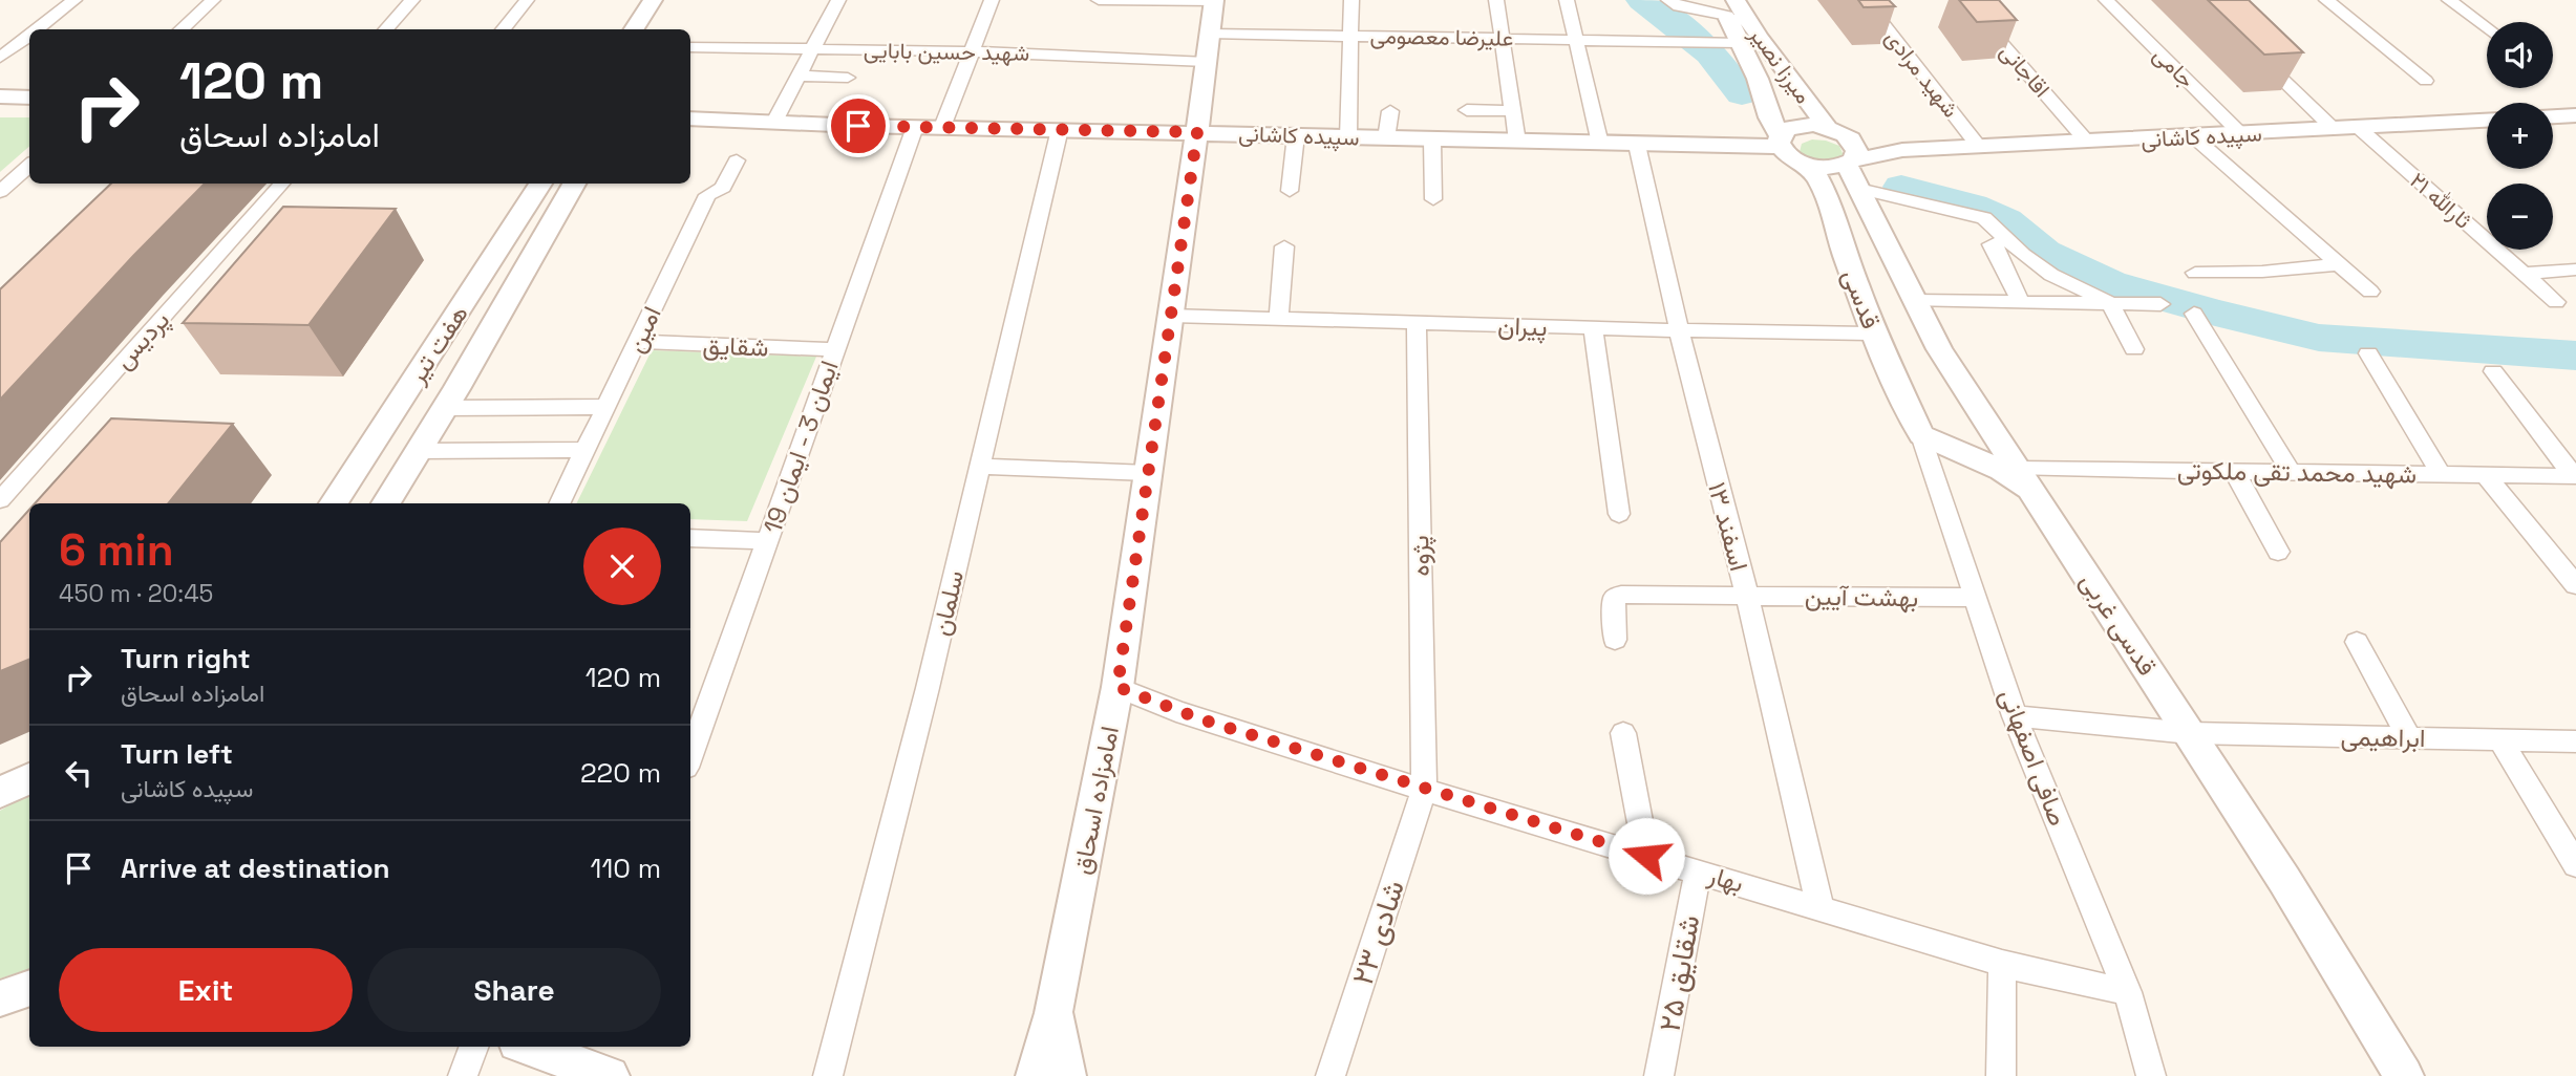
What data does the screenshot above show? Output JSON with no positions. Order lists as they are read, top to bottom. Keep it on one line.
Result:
{"streets":{"street":["علیرضا معصومی","شهید حسین بابایی","میرزا نصیر","جامی","اقاجانی","شهید مرادی","سپیده کاشانی","ثارالله ۲۱","قدسی","پیران","امین","پردیس","هفت تیر","شقایق","ایمان 3 - ایمان 19","شهید محمد تقی ملکوتی","اسفند ۱۳","پژوه","بهشت آیین","سلمان","قدسی غربی","ابراهیمی","صافی اصفهانی","امامزاده اسحاق","بهار","شادی ۲۳","شقایق ۲۵"]},"crossings":[["علیرضا معصومی","شهید حسین بابایی"],["علیرضا معصومی","میرزا نصیر"],["علیرضا معصومی","امامزاده اسحاق"],["شهید حسین بابایی","امامزاده اسحاق"],["میرزا نصیر","سپیده کاشانی"],["میرزا نصیر","قدسی"],["میرزا نصیر","قدسی غربی"],["جامی","سپیده کاشانی"],["اقاجانی","سپیده کاشانی"],["شهید مرادی","سپیده کاشانی"],["سپیده کاشانی","ثارالله ۲۱"],["سپیده کاشانی","قدسی"],["سپیده کاشانی","ایمان 3 - ایمان 19"],["سپیده کاشانی","اسفند ۱۳"],["سپیده کاشانی","سلمان"],["سپیده کاشانی","قدسی غربی"],["سپیده کاشانی","امامزاده اسحاق"],["قدسی","پیران"],["قدسی","صافی اصفهانی"],["پیران","اسفند ۱۳"],["پیران","پژوه"],["پیران","امامزاده اسحاق"],["امین","شقایق"],["شقایق","ایمان 3 - ایمان 19"],["شهید محمد تقی ملکوتی","قدسی غربی"],["اسفند ۱۳","بهشت آیین"],["اسفند ۱۳","بهار"],["پژوه","بهار"],["پژوه","شادی ۲۳"],["بهشت آیین","صافی اصفهانی"],["قدسی غربی","ابراهیمی"],["ابراهیمی","صافی اصفهانی"],["صافی اصفهانی","بهار"],["امامزاده اسحاق","بهار"],["بهار","شادی ۲۳"],["بهار","شقایق ۲۵"]],"page":{"map_buttons":["+","−"],"turn":["120 m","امامزاده اسحاق"],"heading":["6 min","450 m · 20:45"],"list":[{"name":"Turn right","note":"امامزاده اسحاق","value":"120 m"},{"name":"Turn left","note":"سپیده کاشانی","value":"220 m"},{"name":"Arrive at destination","value":"110 m"}],"buttons":["Exit","Share"]}}
